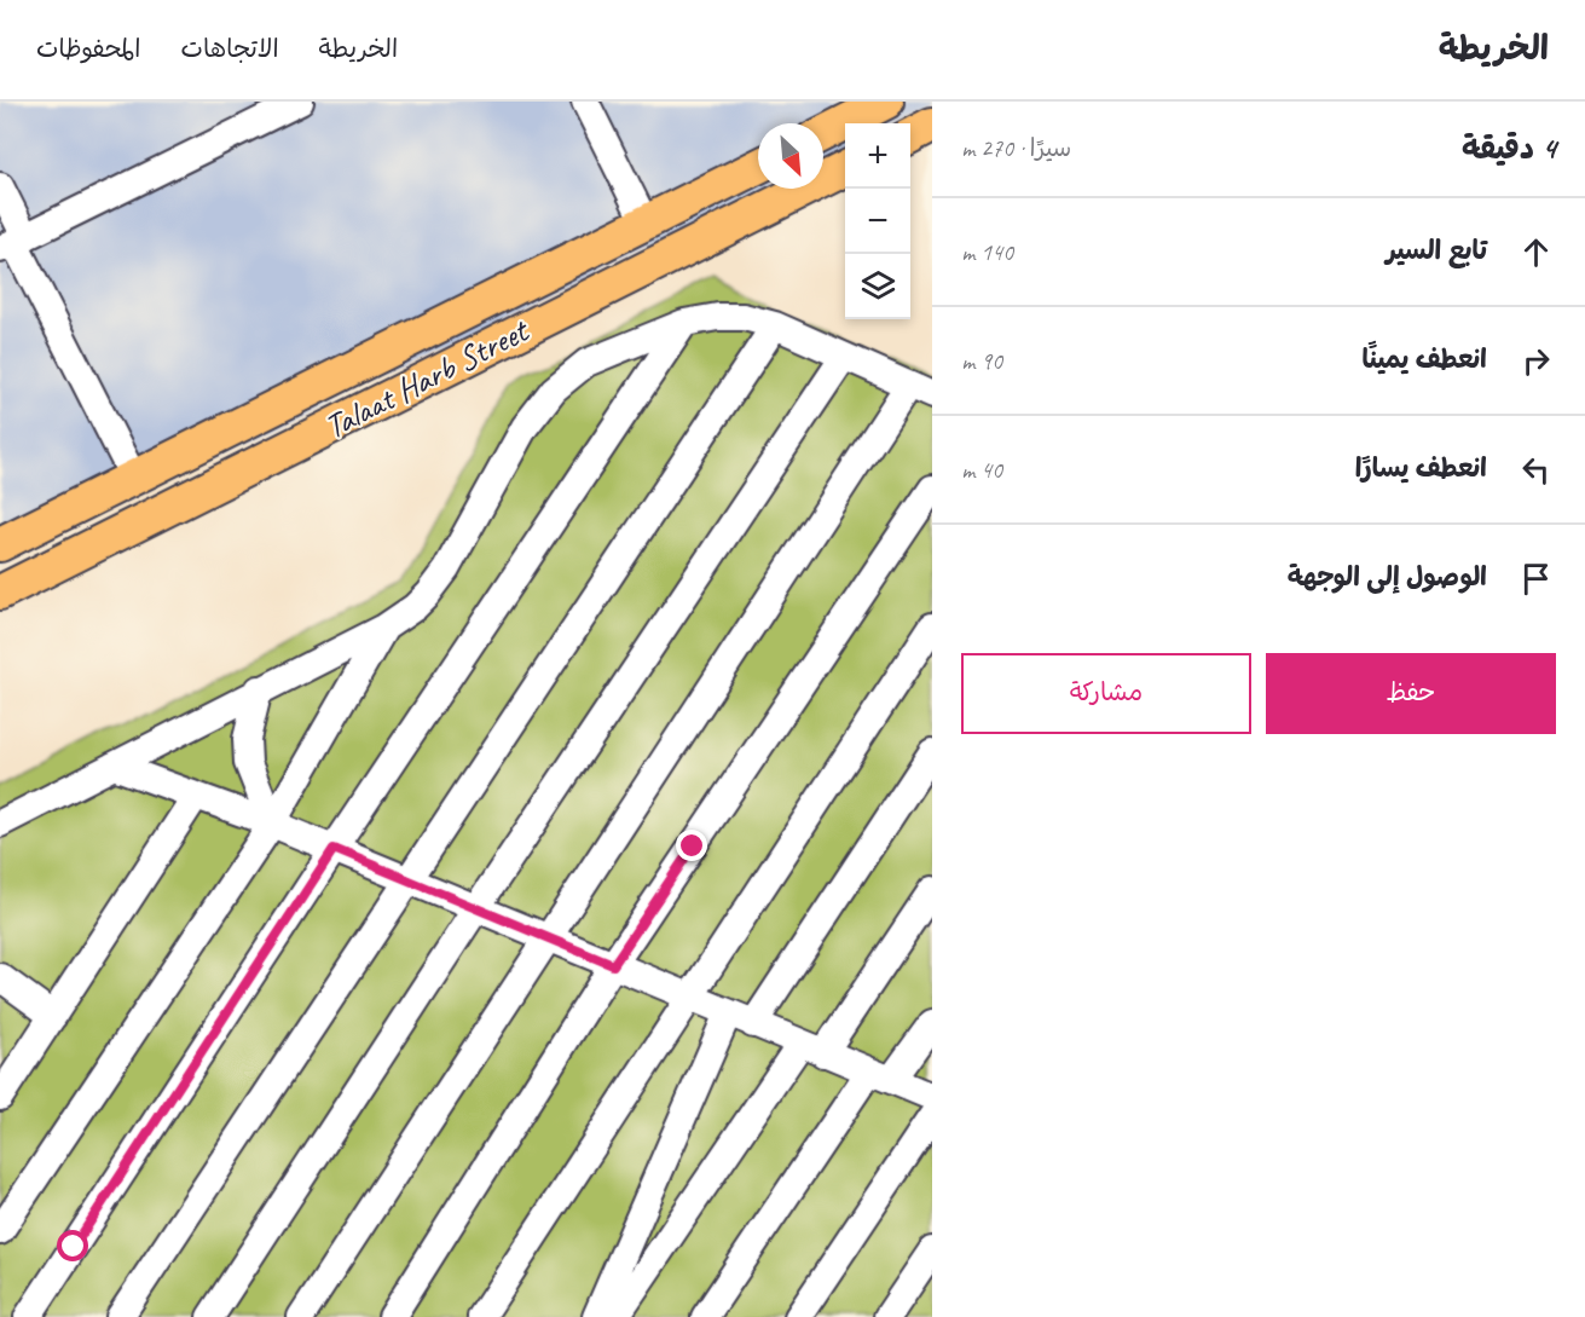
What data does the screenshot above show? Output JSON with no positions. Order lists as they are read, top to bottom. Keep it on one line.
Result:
{"streets":{"main road":["Talaat Harb Street"]},"north":"bottom right","page":{"header":"الخريطة","nav":["الخريطة","الاتجاهات","المحفوظات"],"heading":["4 دقيقة","سيرًا · 270 m"],"map_buttons":["+","−"],"list":[["تابع السير","140 m"],["انعطف يمينًا","90 m"],["انعطف يسارًا","40 m"],"الوصول إلى الوجهة"],"buttons":["حفظ","مشاركة"]}}
